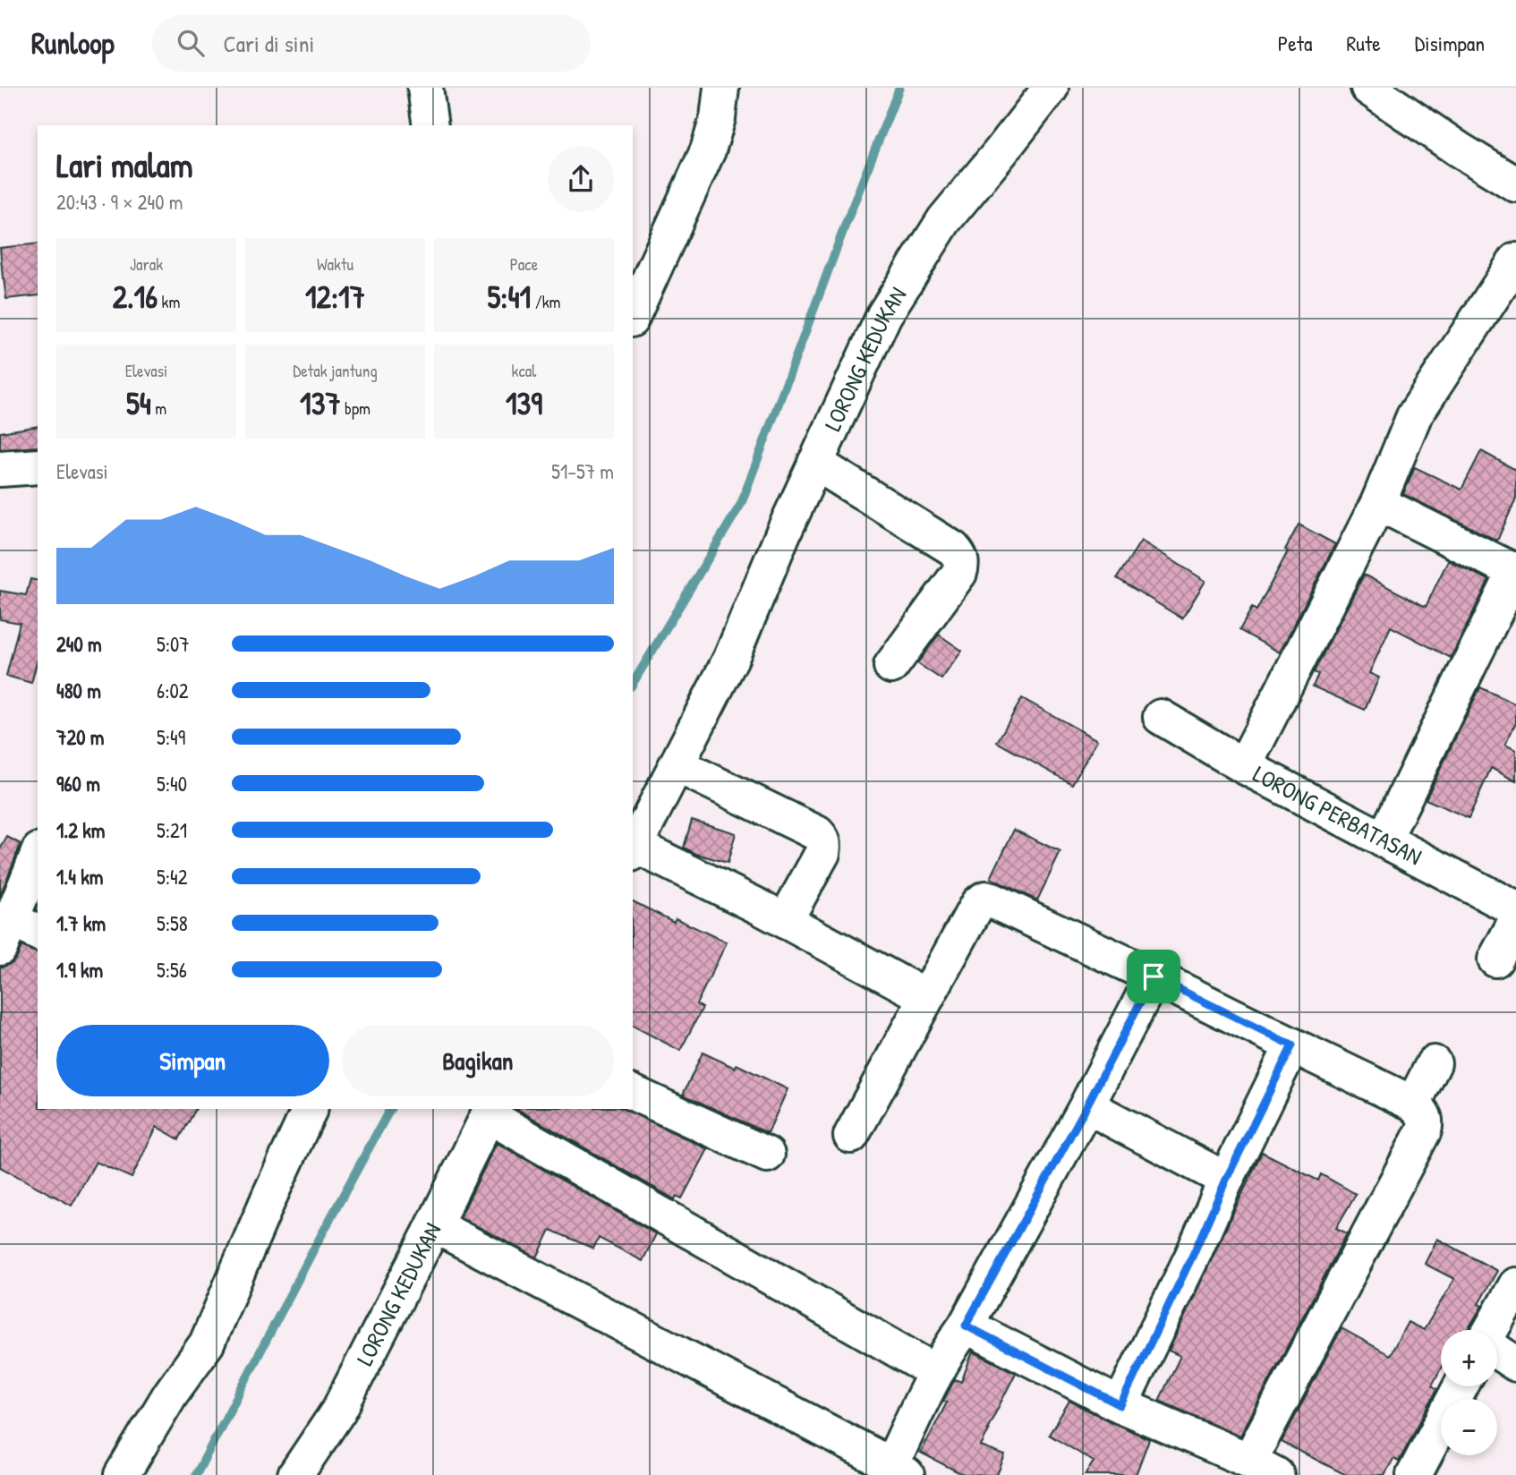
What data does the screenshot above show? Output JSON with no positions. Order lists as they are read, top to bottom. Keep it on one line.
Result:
{"streets":{"street":["LORONG KEDUKAN","LORONG PERBATASAN"]},"page":{"header":"Runloop","search":"Cari di sini","nav":["Peta","Rute","Disimpan"],"heading":["Lari malam","20:43 · 9 × 240 m"],"stats":[["Jarak","2.16 km"],["Waktu","12:17"],["Pace","5:41 /km"],["Elevasi","54 m"],["Detak jantung","137 bpm"],["kcal","139"]],"chart":["Elevasi","51–57 m"],"list":[{"name":"240 m","note":"5:07"},{"name":"480 m","note":"6:02"},{"name":"720 m","note":"5:49"},{"name":"960 m","note":"5:40"},{"name":"1.2 km","note":"5:21"},{"name":"1.4 km","note":"5:42"},{"name":"1.7 km","note":"5:58"},{"name":"1.9 km","note":"5:56"}],"buttons":["Simpan","Bagikan"],"map_buttons":["+","−"]}}
